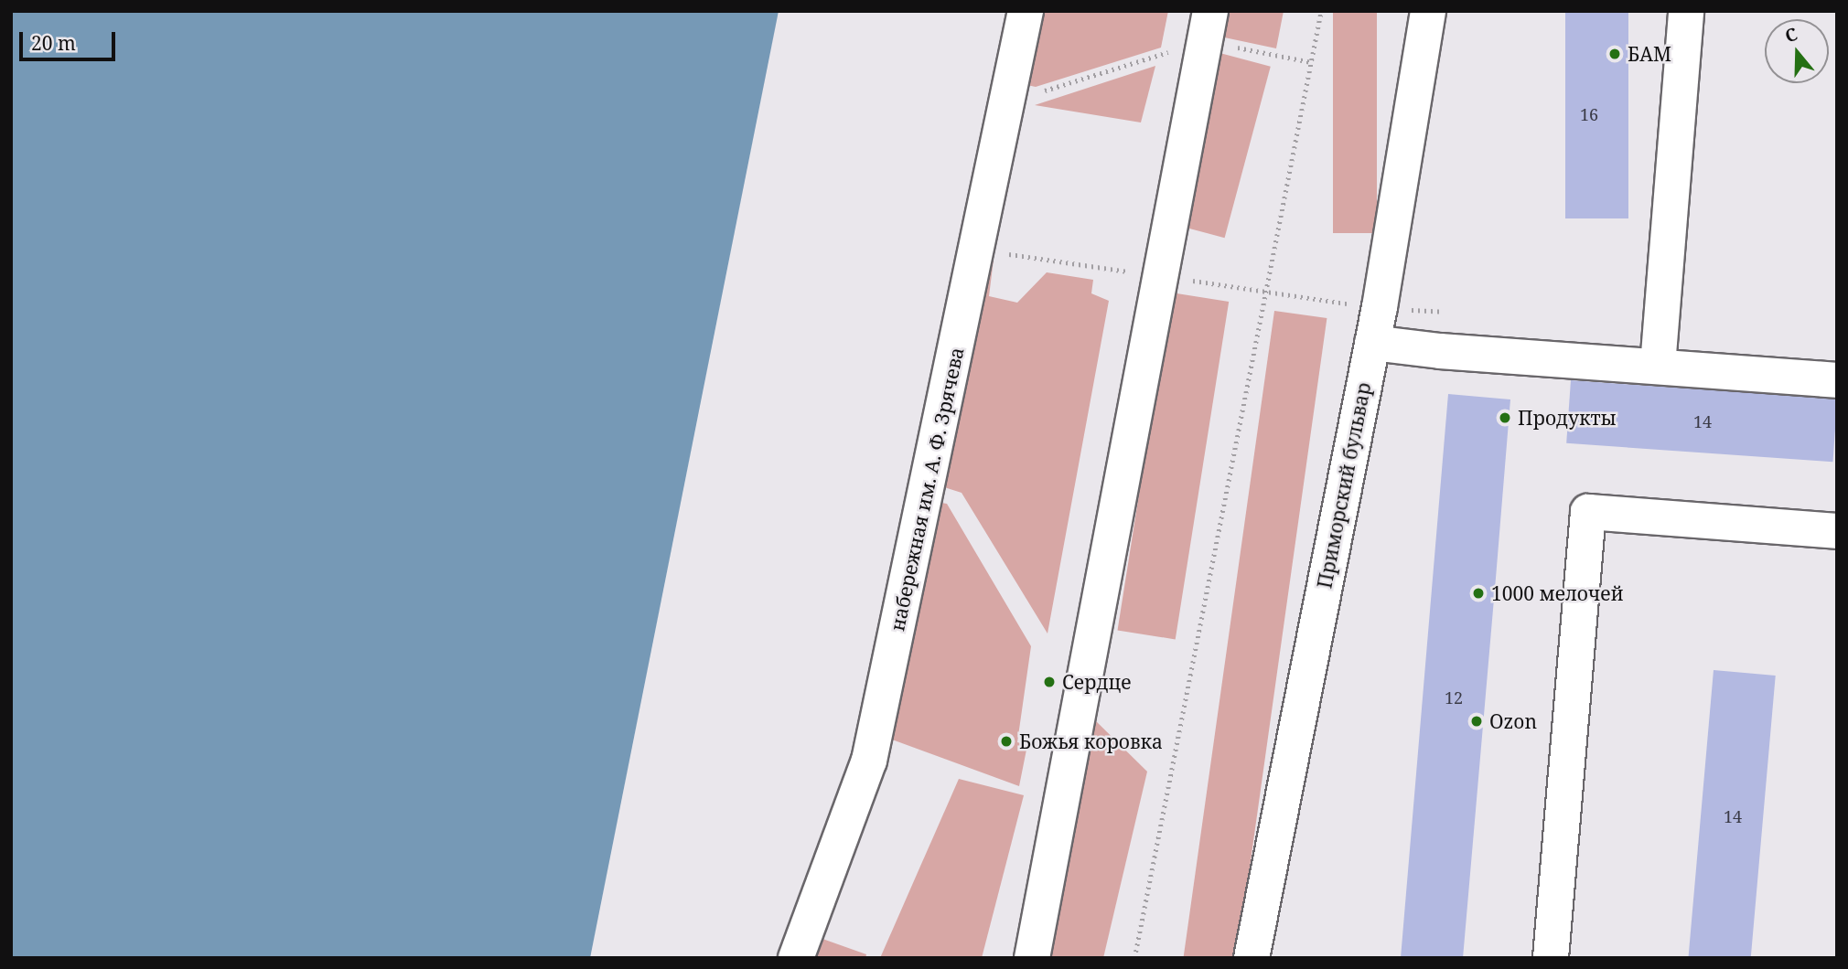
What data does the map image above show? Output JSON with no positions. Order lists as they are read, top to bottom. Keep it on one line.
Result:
{"streets":{"street":["Приморский бульвар","набережная им. А. Ф. Зрячева"]},"places":["БАМ","Продукты","1000 мелочей","Сердце","Ozon","Божья коровка"],"house_numbers":["16","14","12","14"],"scale_bar":"20 m","north":"top"}
